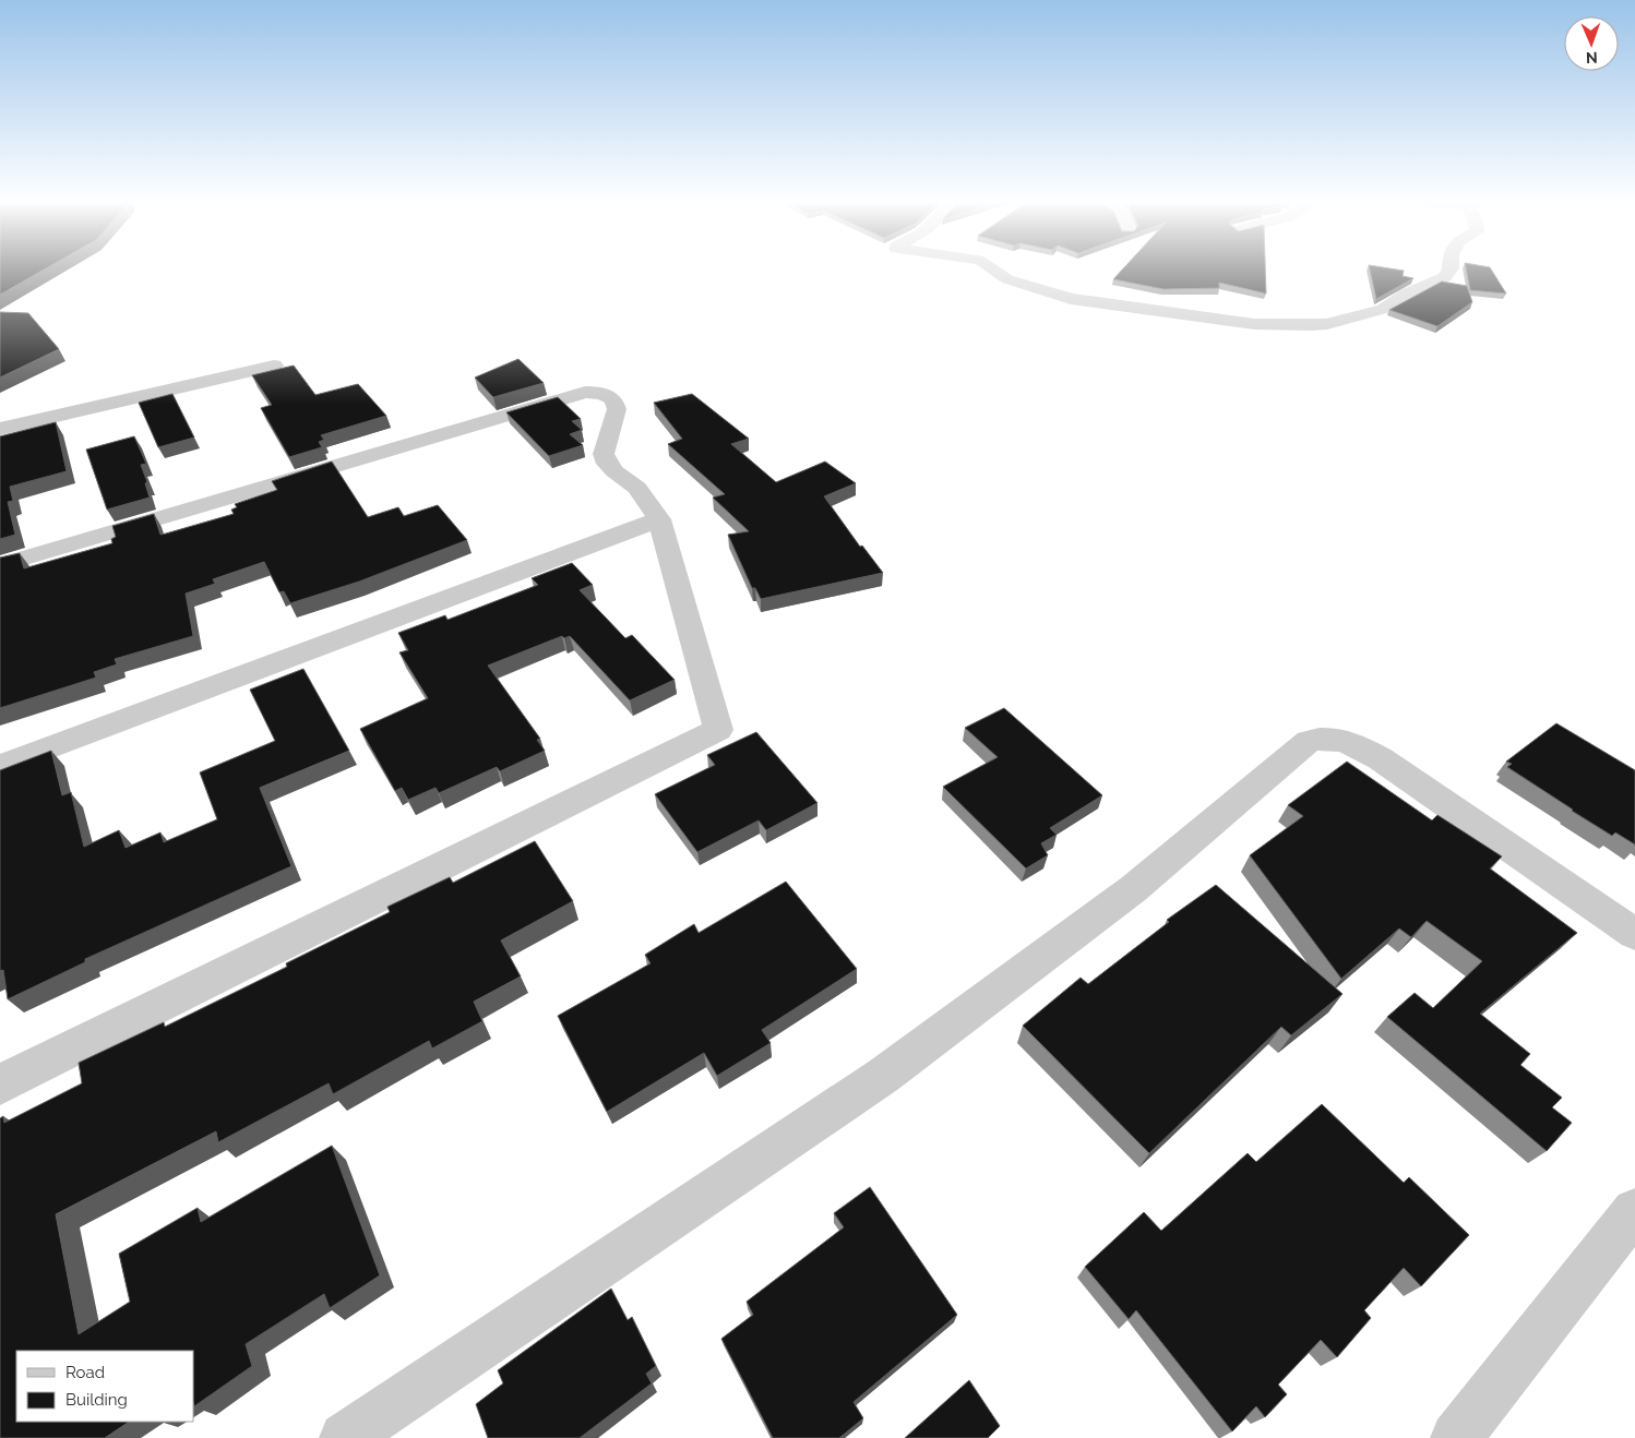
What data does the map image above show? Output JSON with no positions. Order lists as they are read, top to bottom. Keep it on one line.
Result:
{"legend":["Road","Building"],"north":"bottom"}
